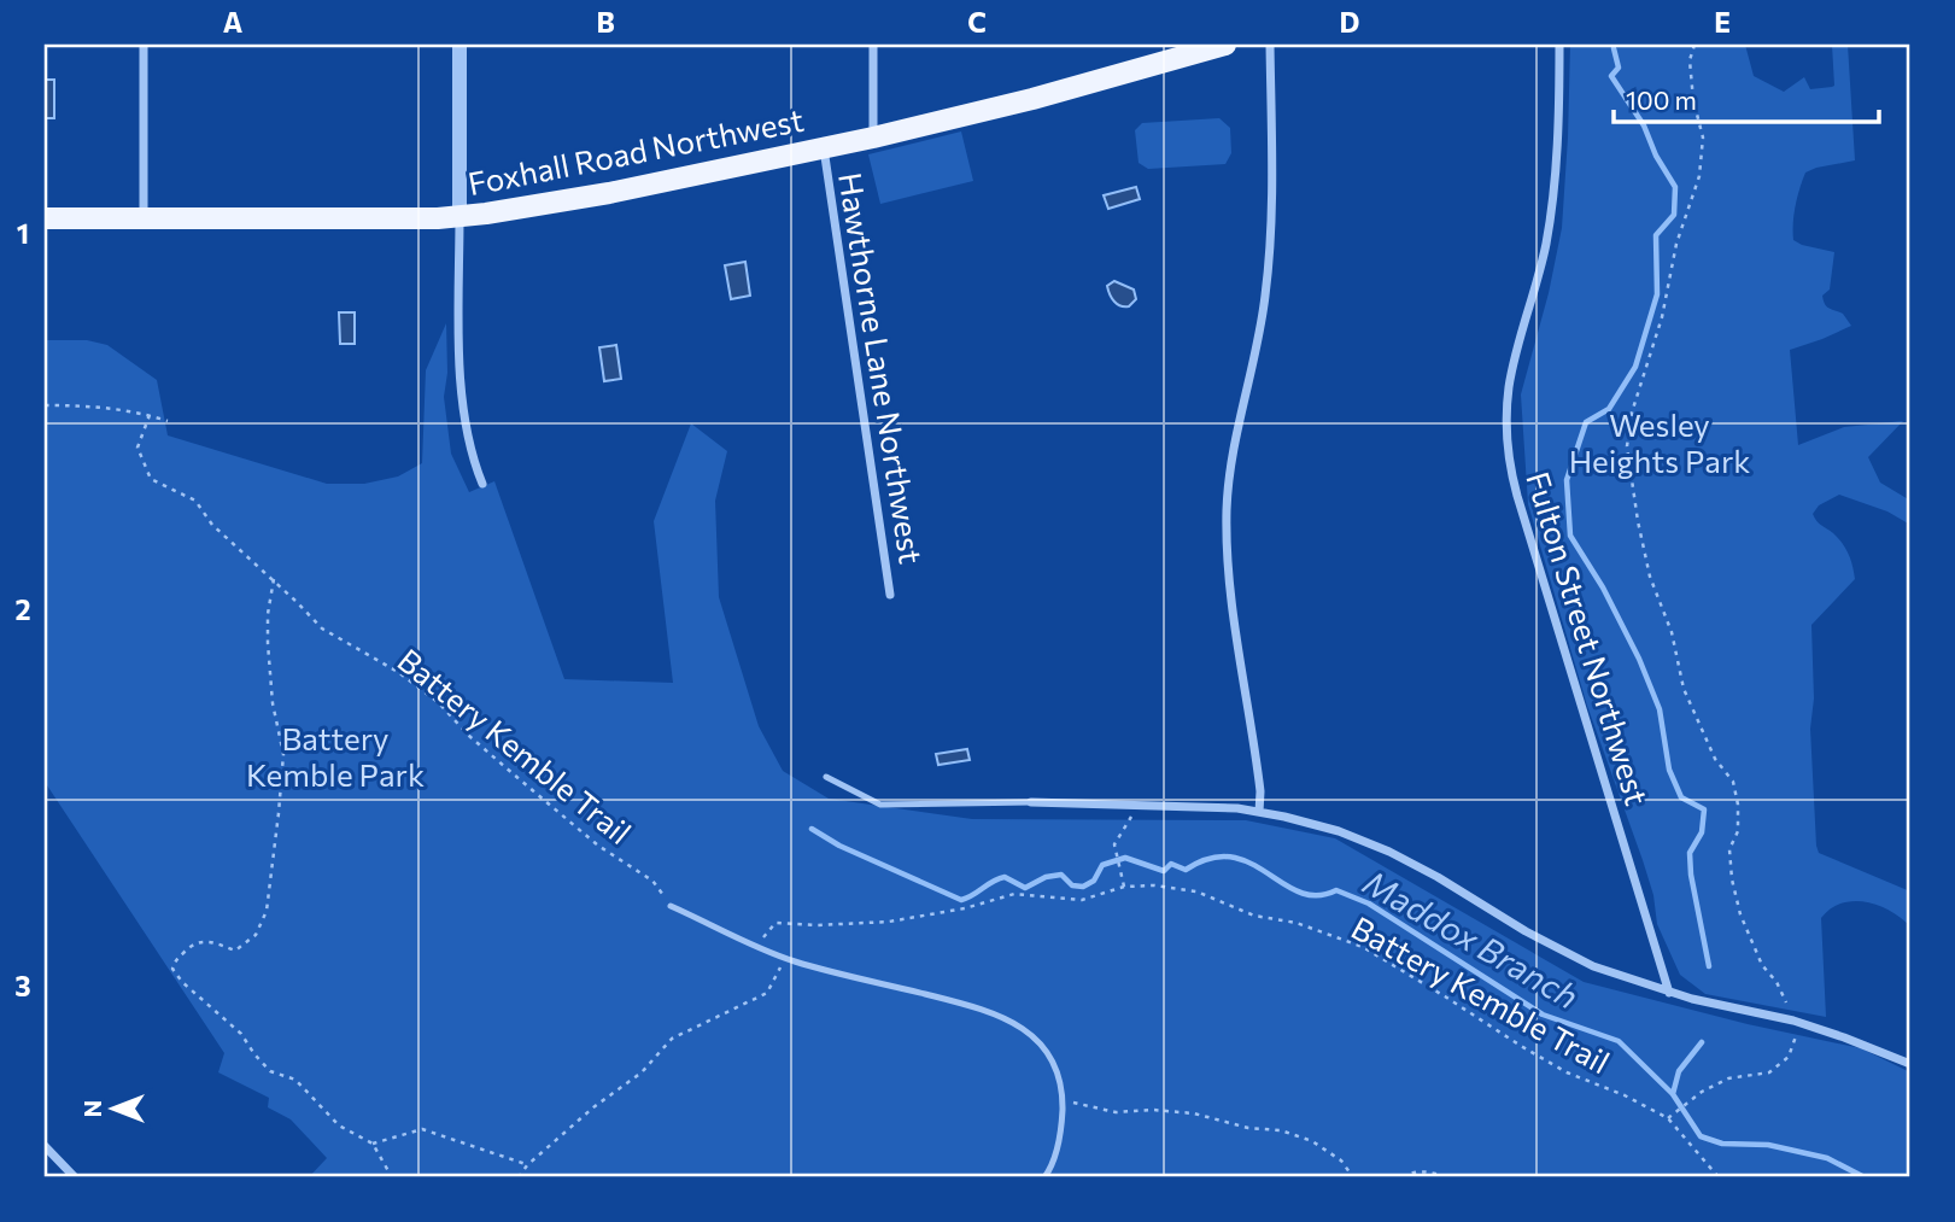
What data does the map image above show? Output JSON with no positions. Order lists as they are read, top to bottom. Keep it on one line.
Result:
{"streets":{"main road":["Foxhall Road Northwest"],"street":["Hawthorne Lane Northwest","Fulton Street Northwest"],"path":["Battery Kemble Trail"]},"crossings":[["Foxhall Road Northwest","Hawthorne Lane Northwest"]],"water":["Maddox Branch"],"parks":["Wesley Heights Park","Battery Kemble Park"],"scale_bar":"100 m","north":"left","grid":{"columns":["A","B","C","D","E"],"rows":["1","2","3"]}}
